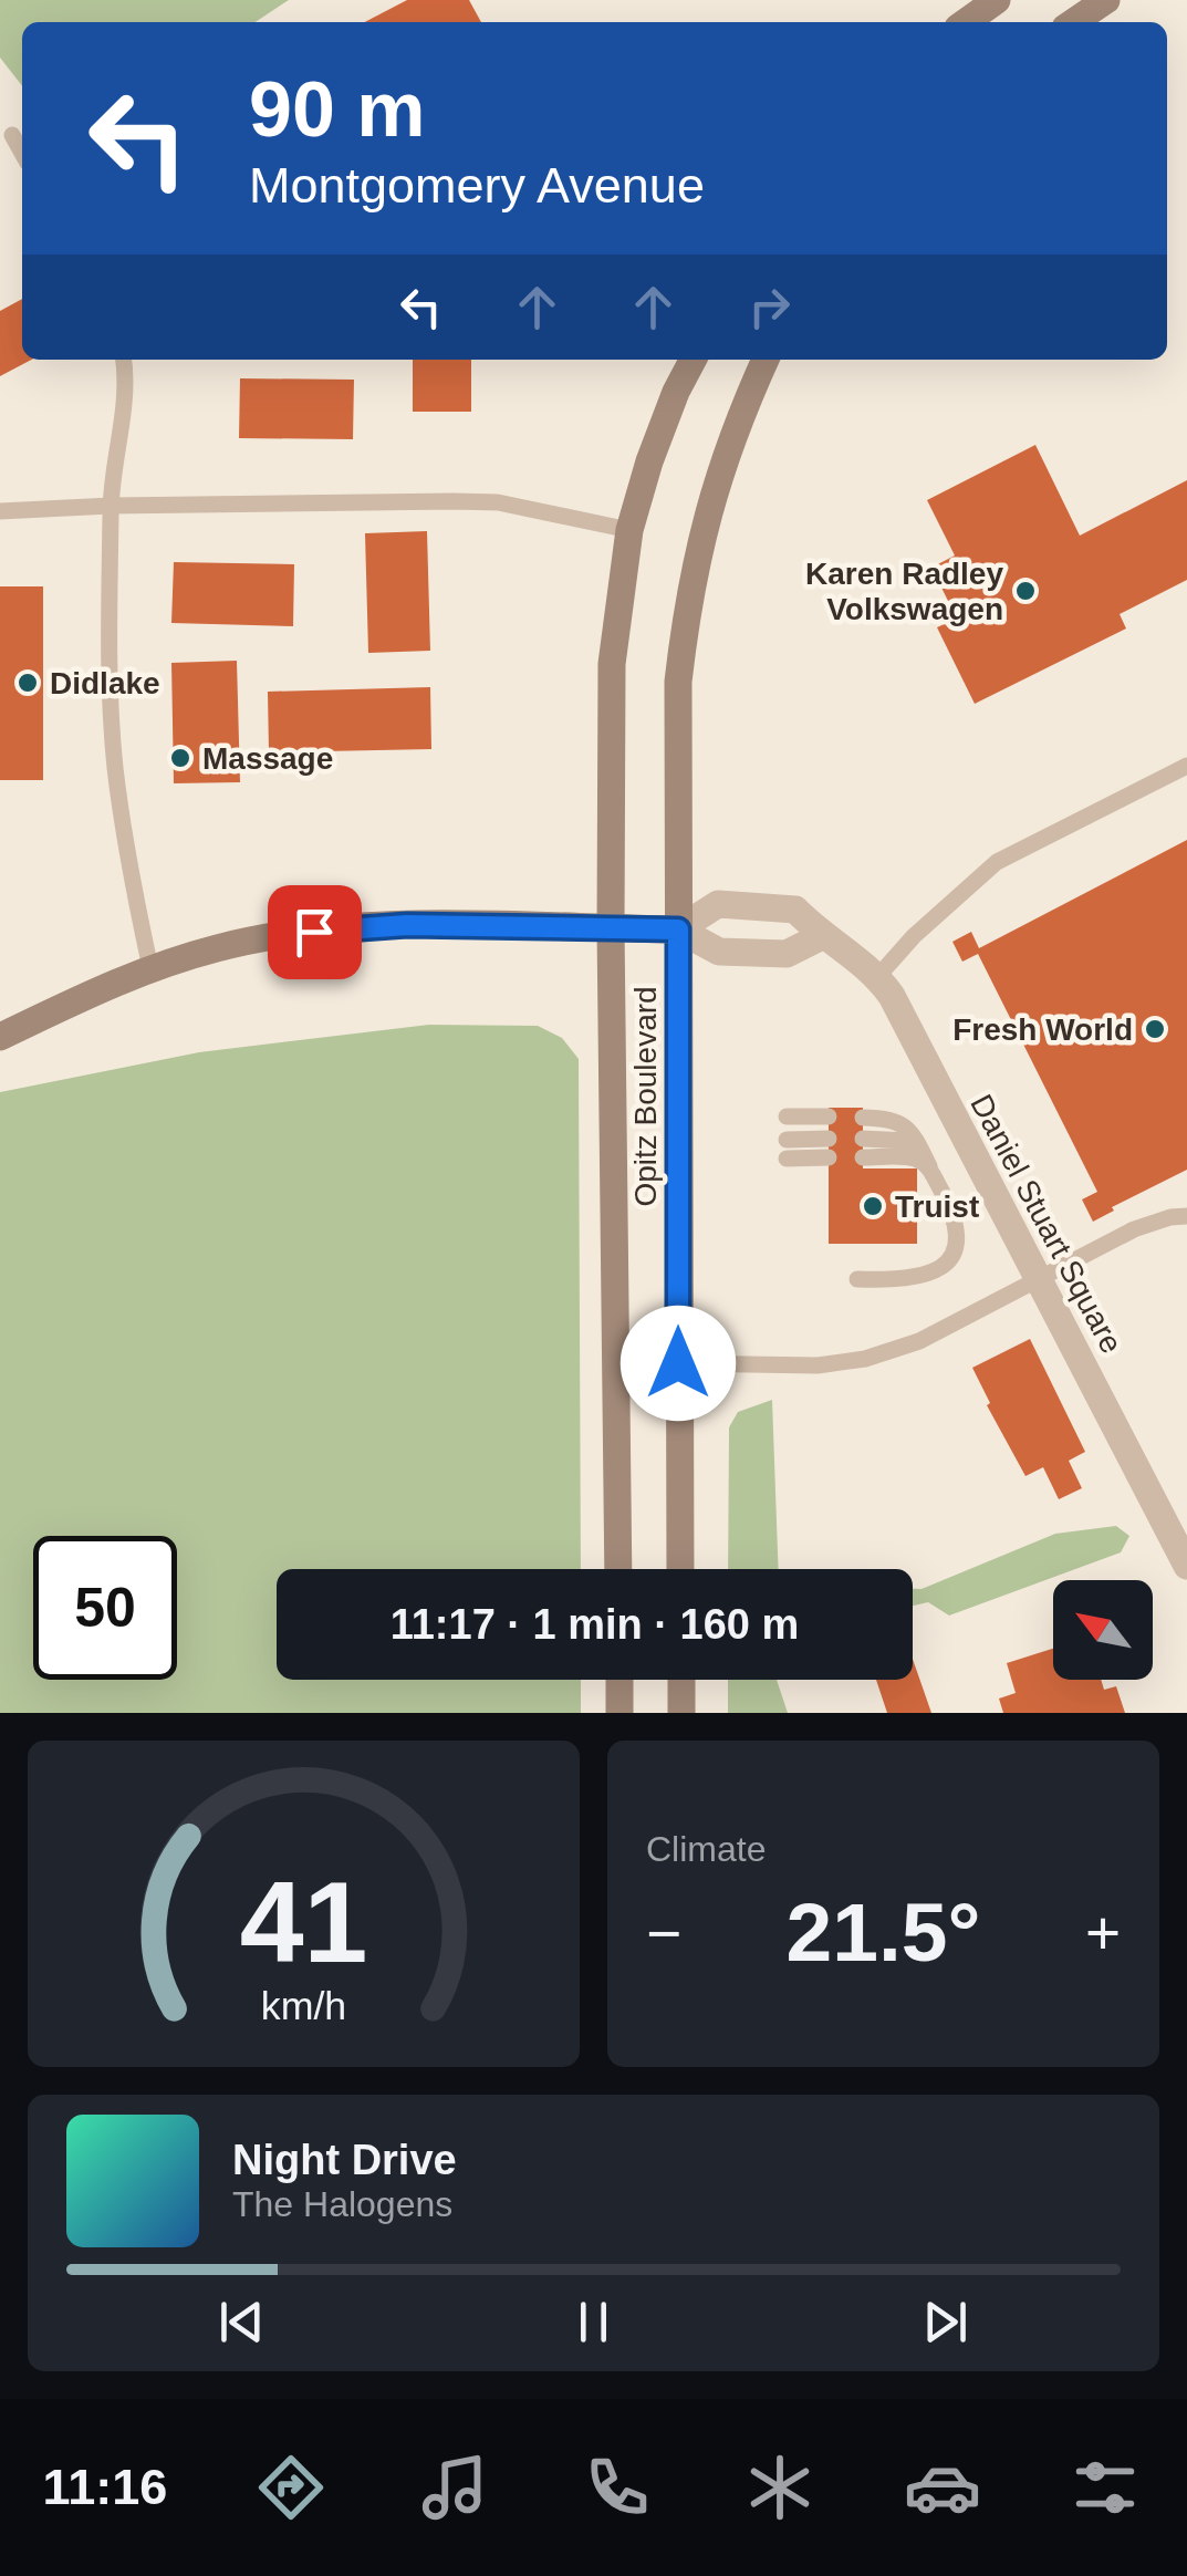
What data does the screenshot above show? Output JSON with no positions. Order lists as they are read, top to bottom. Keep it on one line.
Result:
{"streets":{"main road":["Opitz Boulevard"],"street":["Daniel Stuart Square"]},"crossings":[["Opitz Boulevard","Daniel Stuart Square"]],"places":["Karen Radley Volkswagen","Didlake","Massage","Fresh World","Truist"],"north":"top left","page":{"turn":["90 m","Montgomery Avenue"],"limit":"50","trip":"11:17 · 1 min · 160 m","tile":"Climate","heat":["−","21.5°","+"],"song":["Night Drive","The Halogens"],"tabs":"11:16","gauge":["41","km/h"]}}
